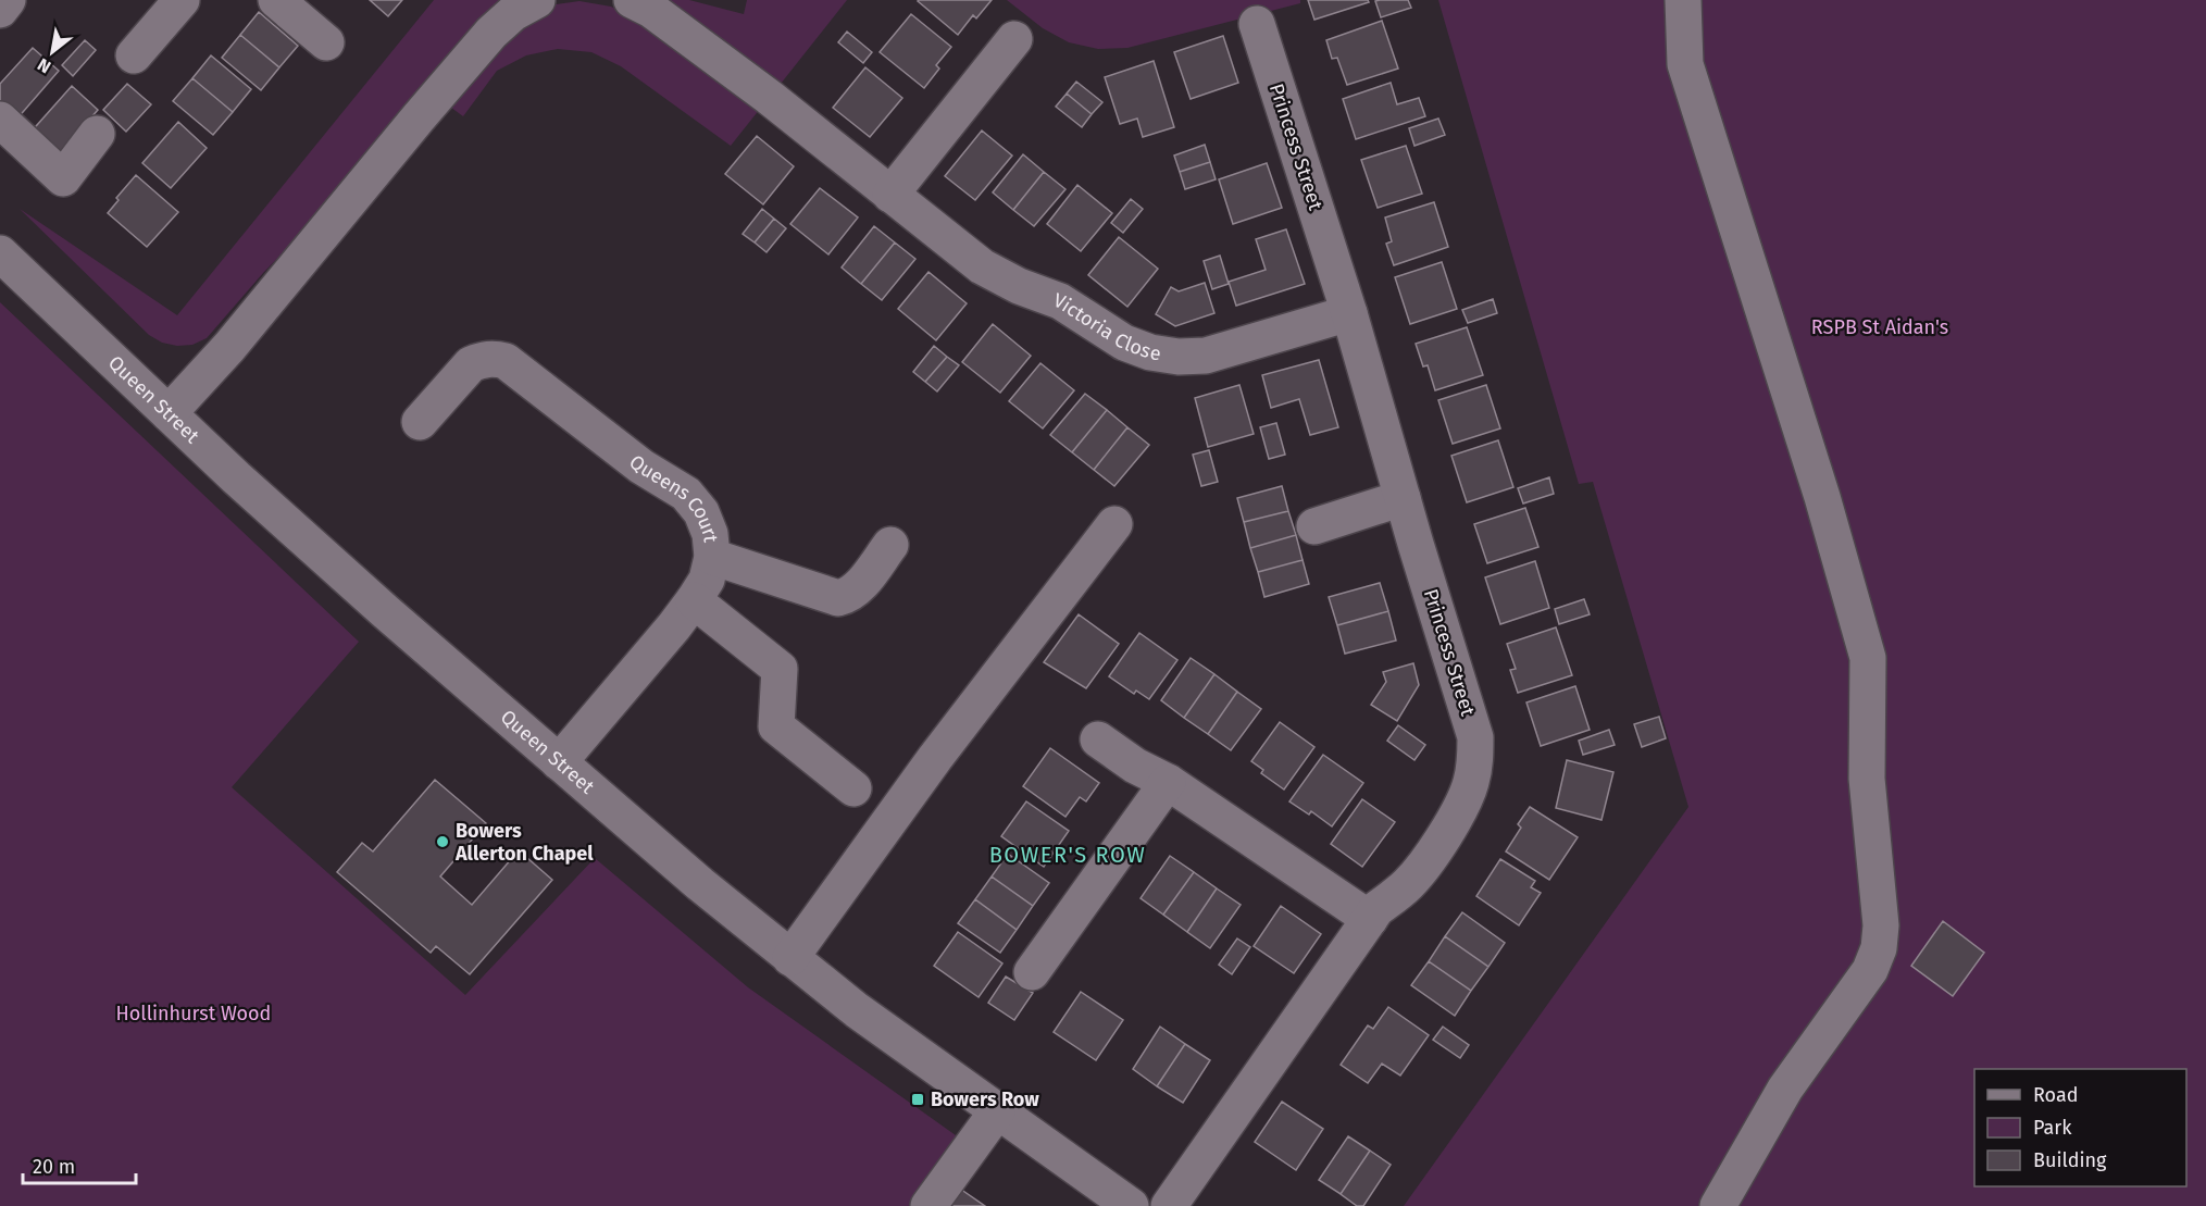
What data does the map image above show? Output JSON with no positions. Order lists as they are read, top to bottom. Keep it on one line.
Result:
{"streets":{"street":["Princess Street","Victoria Close","Queen Street","Queens Court"]},"crossings":[["Princess Street","Victoria Close"],["Queen Street","Queens Court"]],"districts":["BOWER'S ROW"],"parks":["RSPB St Aidan's","Hollinhurst Wood"],"places":{"other":["Bowers Allerton Chapel"],"transit":["Bowers Row"]},"legend":["Road","Park","Building"],"scale_bar":"20 m","north":"bottom left"}
